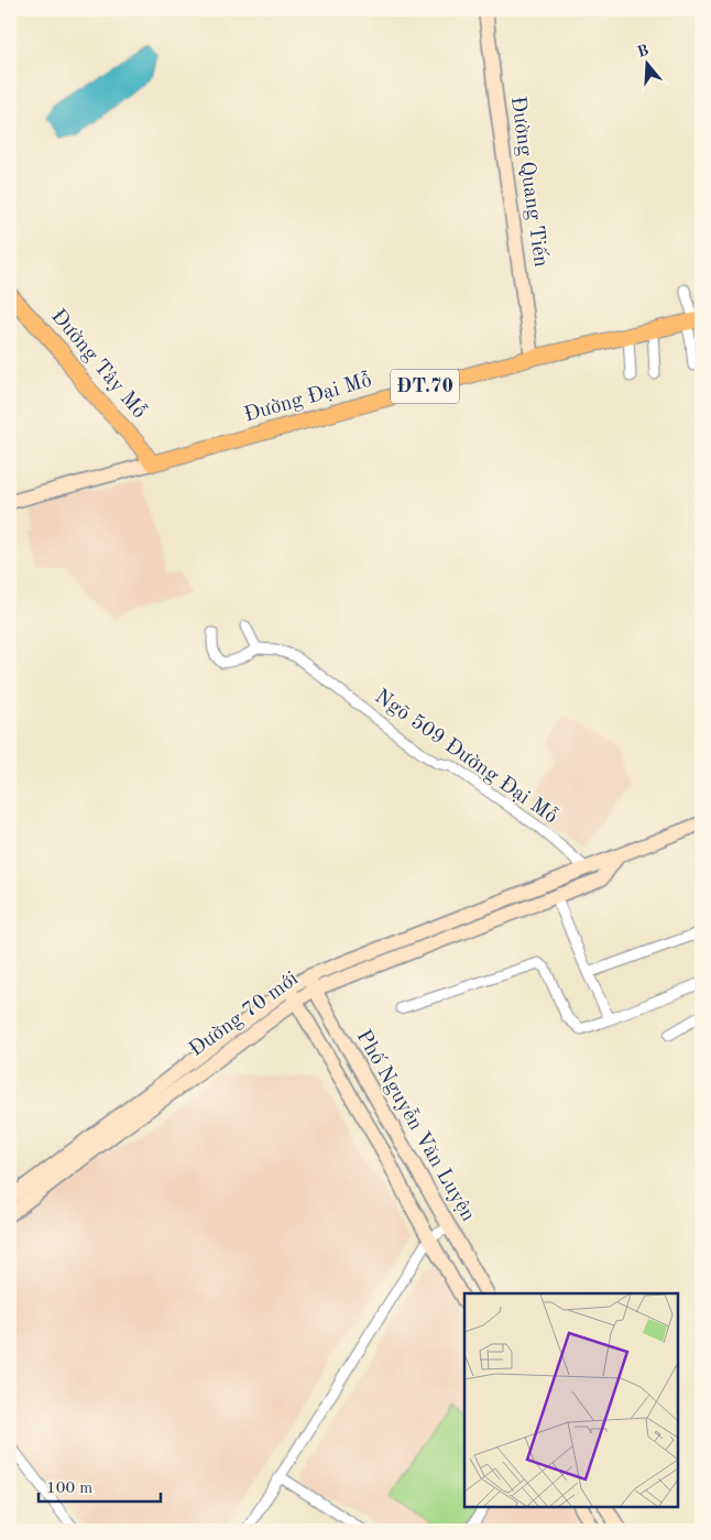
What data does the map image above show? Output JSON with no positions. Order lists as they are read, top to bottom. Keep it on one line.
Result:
{"streets":{"main road":["Đường Tây Mỗ","ĐT.70","Đường Đại Mỗ"],"street":["Đường Quang Tiến","Ngõ 509 Đường Đại Mỗ","Đường 70 mới","Phố Nguyễn Văn Luyện"]},"crossings":[["Đường Quang Tiến","Đường Đại Mỗ"],["Đường Tây Mỗ","Đường Đại Mỗ"],["Ngõ 509 Đường Đại Mỗ","Đường 70 mới"],["Đường 70 mới","Phố Nguyễn Văn Luyện"]],"scale_bar":"100 m","north":"top"}
